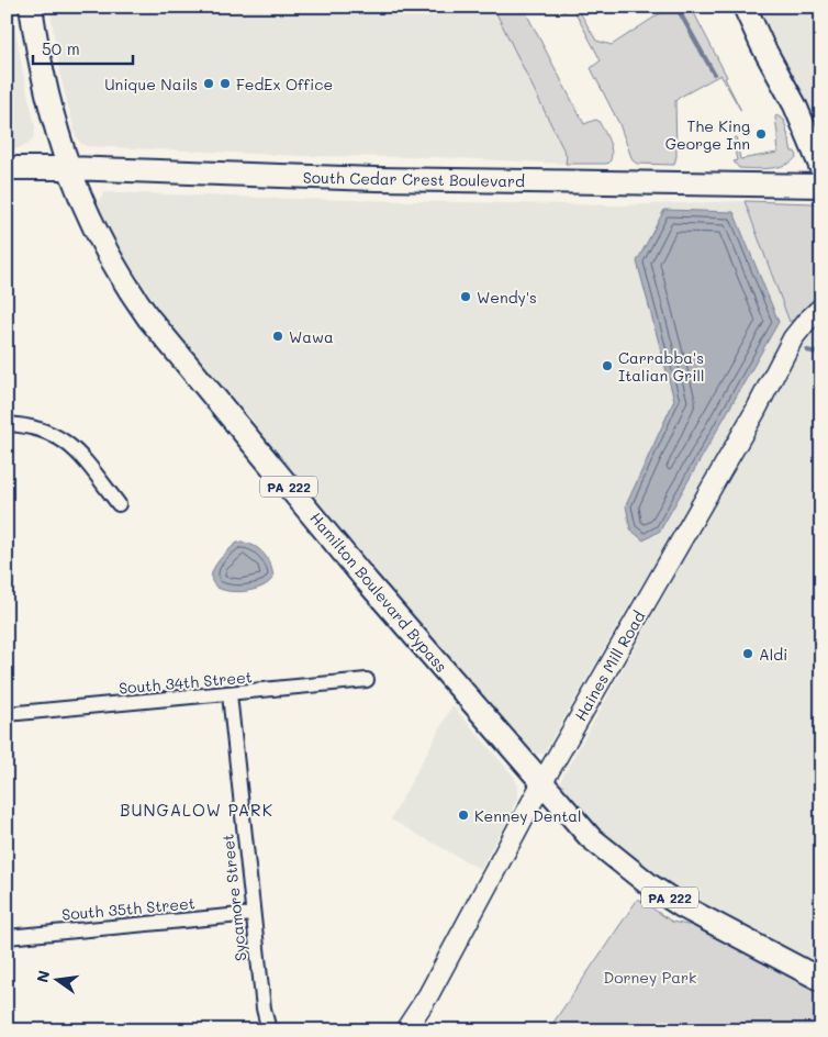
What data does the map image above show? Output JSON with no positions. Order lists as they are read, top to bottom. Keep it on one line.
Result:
{"streets":{"main road":["South Cedar Crest Boulevard","PA 222","Hamilton Boulevard Bypass"],"street":["Haines Mill Road","South 34th Street","Sycamore Street","South 35th Street"]},"crossings":[["South Cedar Crest Boulevard","Hamilton Boulevard Bypass"],["Hamilton Boulevard Bypass","Haines Mill Road"],["South 34th Street","Sycamore Street"],["Sycamore Street","South 35th Street"]],"districts":["BUNGALOW PARK"],"parks":["Dorney Park"],"places":["Unique Nails","FedEx Office","The King George Inn","Wendy's","Wawa","Carrabba's Italian Grill","Aldi","Kenney Dental"],"scale_bar":"50 m","north":"left"}
